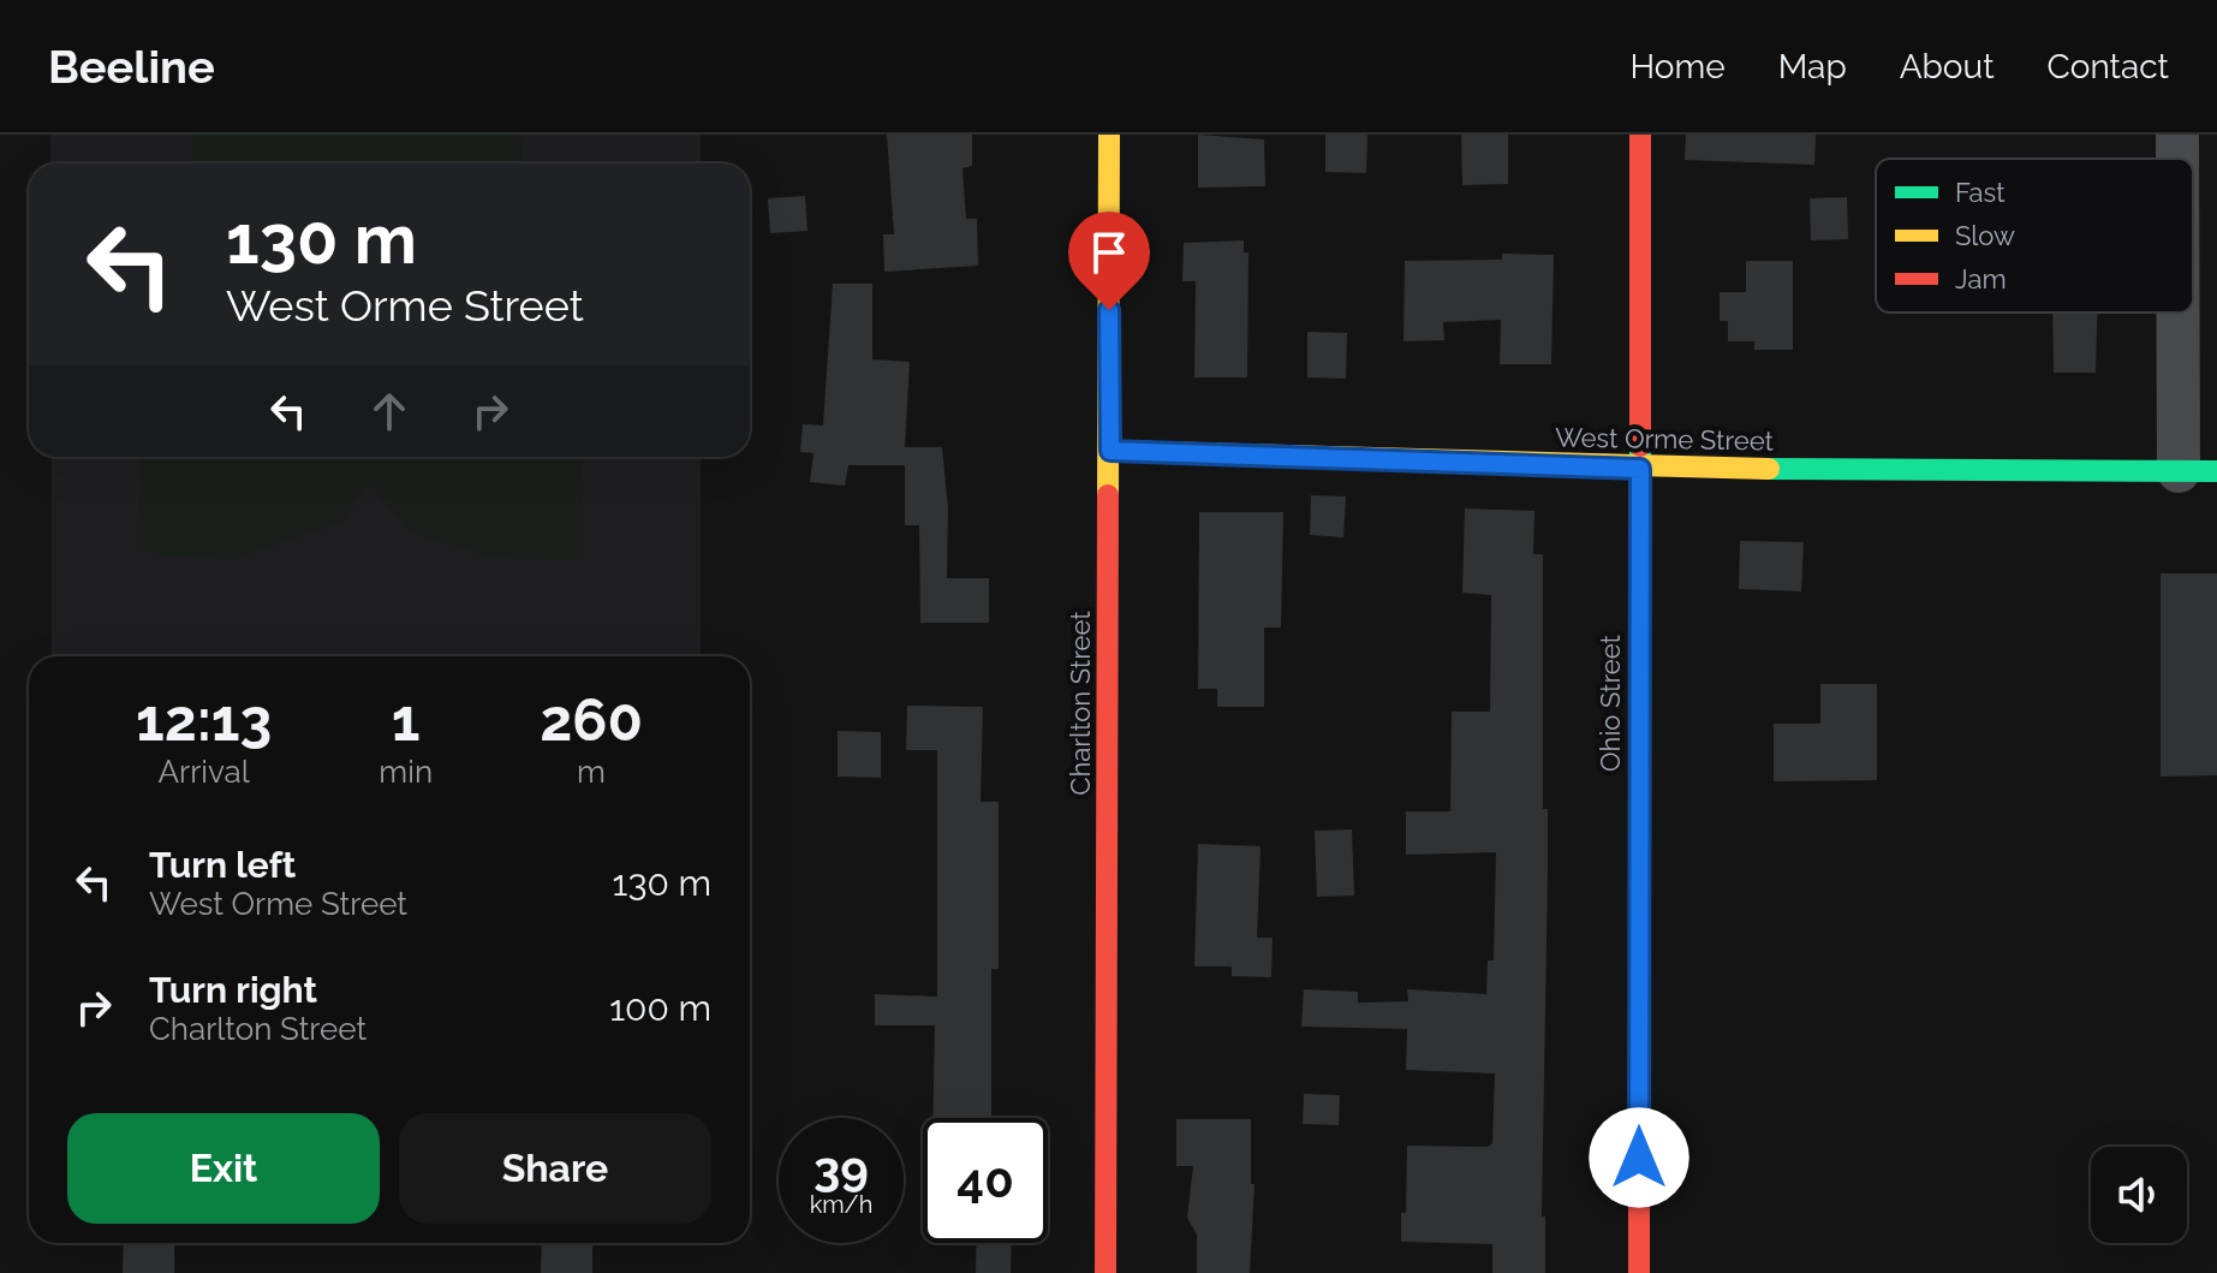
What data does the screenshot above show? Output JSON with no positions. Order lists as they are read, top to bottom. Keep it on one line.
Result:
{"streets":{"street":["West Orme Street","Charlton Street","Ohio Street"]},"crossings":[["West Orme Street","Charlton Street"],["West Orme Street","Ohio Street"]],"legend":["Fast","Slow","Jam"],"page":{"header":"Beeline","nav":["Home","Map","About","Contact"],"turn":["130 m","West Orme Street"],"eta":["12:13","Arrival","1","min","260","m"],"list":[{"name":"Turn left","note":"West Orme Street","value":"130 m"},{"name":"Turn right","note":"Charlton Street","value":"100 m"}],"buttons":["Exit","Share"],"speed":"39 km/h","limit":"40"}}
